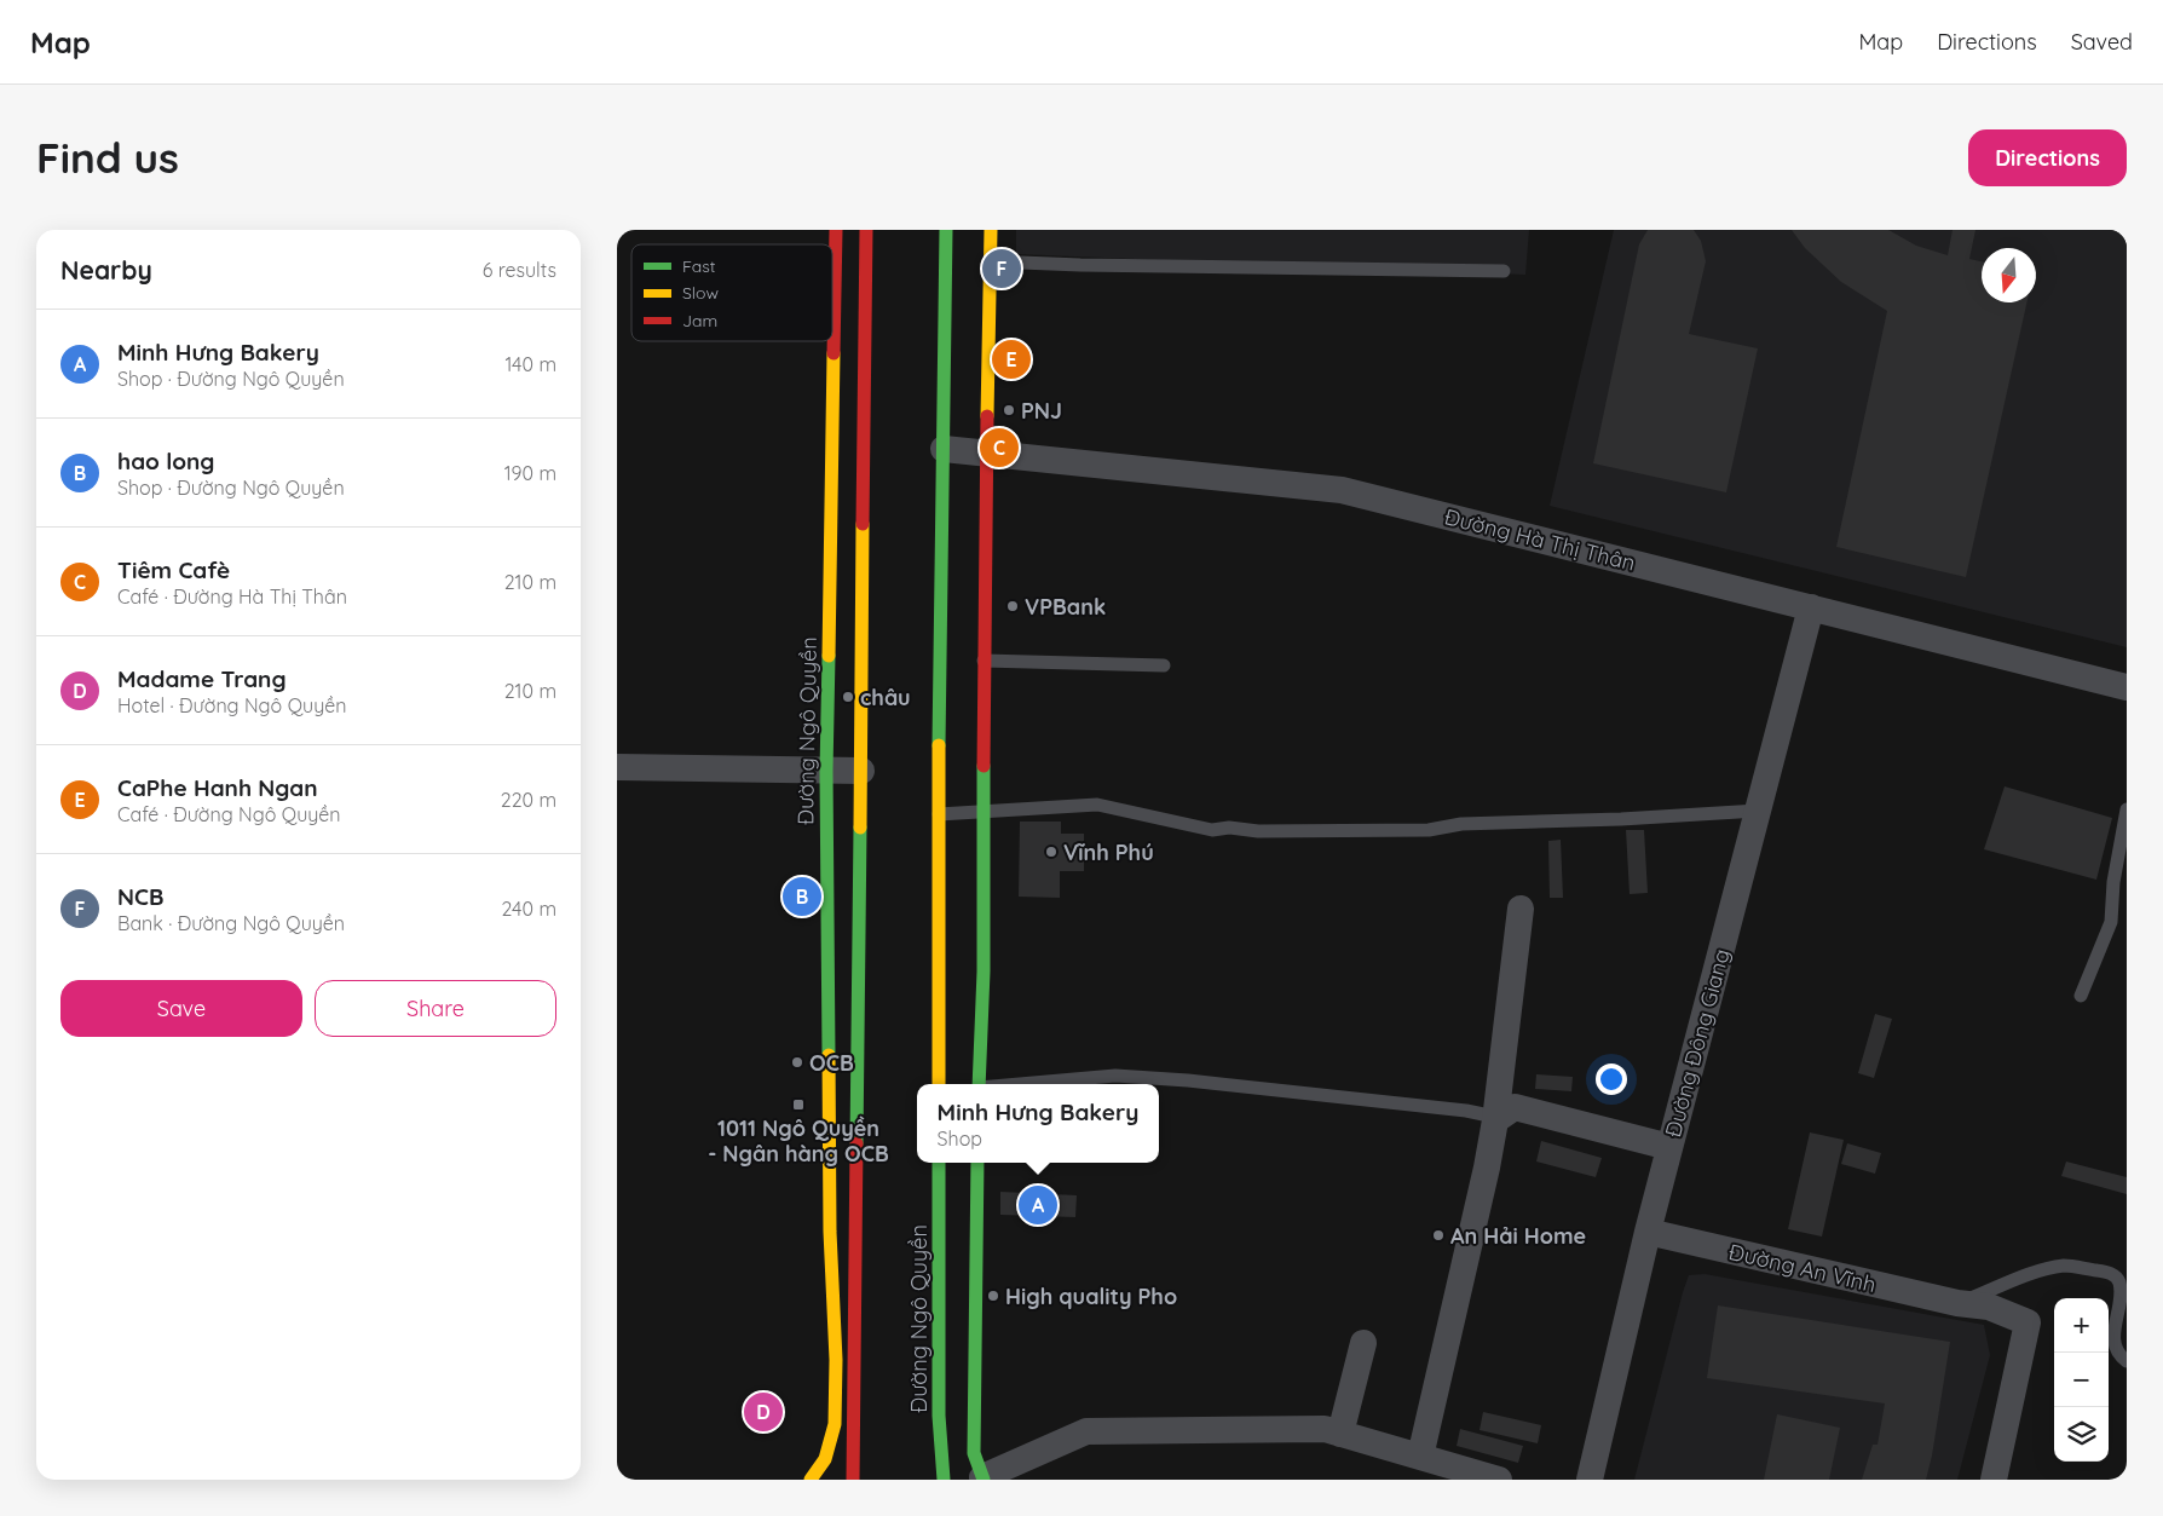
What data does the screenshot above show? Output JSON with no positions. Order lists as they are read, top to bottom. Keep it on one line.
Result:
{"streets":{"main road":["Đường Ngô Quyền"],"street":["Đường Hà Thị Thân","Đường Đông Giang","Đường An Vĩnh"]},"crossings":[["Đường Hà Thị Thân","Đường Đông Giang"],["Đường Đông Giang","Đường An Vĩnh"]],"places":{"other":["PNJ","VPBank","châu","Vĩnh Phú","OCB","An Hải Home","High quality Pho"],"transit":["1011 Ngô Quyền - Ngân hàng OCB"]},"legend":["Fast","Slow","Jam"],"north":"bottom","page":{"header":"Map","nav":["Map","Directions","Saved"],"buttons":["Directions",["Save","Share"]],"title":"Find us","heading":["Nearby","6 results"],"pins":["F","E","C","B","A","D"],"list":[{"mark":"A","name":"Minh Hưng Bakery","note":"Shop · Đường Ngô Quyền","value":"140 m"},{"mark":"B","name":"hao long","note":"Shop · Đường Ngô Quyền","value":"190 m"},{"mark":"C","name":"Tiêm Cafè","note":"Café · Đường Hà Thị Thân","value":"210 m"},{"mark":"D","name":"Madame Trang","note":"Hotel · Đường Ngô Quyền","value":"210 m"},{"mark":"E","name":"CaPhe Hanh Ngan","note":"Café · Đường Ngô Quyền","value":"220 m"},{"mark":"F","name":"NCB","note":"Bank · Đường Ngô Quyền","value":"240 m"}],"popup":["Minh Hưng Bakery","Shop"],"map_buttons":["+","−"]}}
